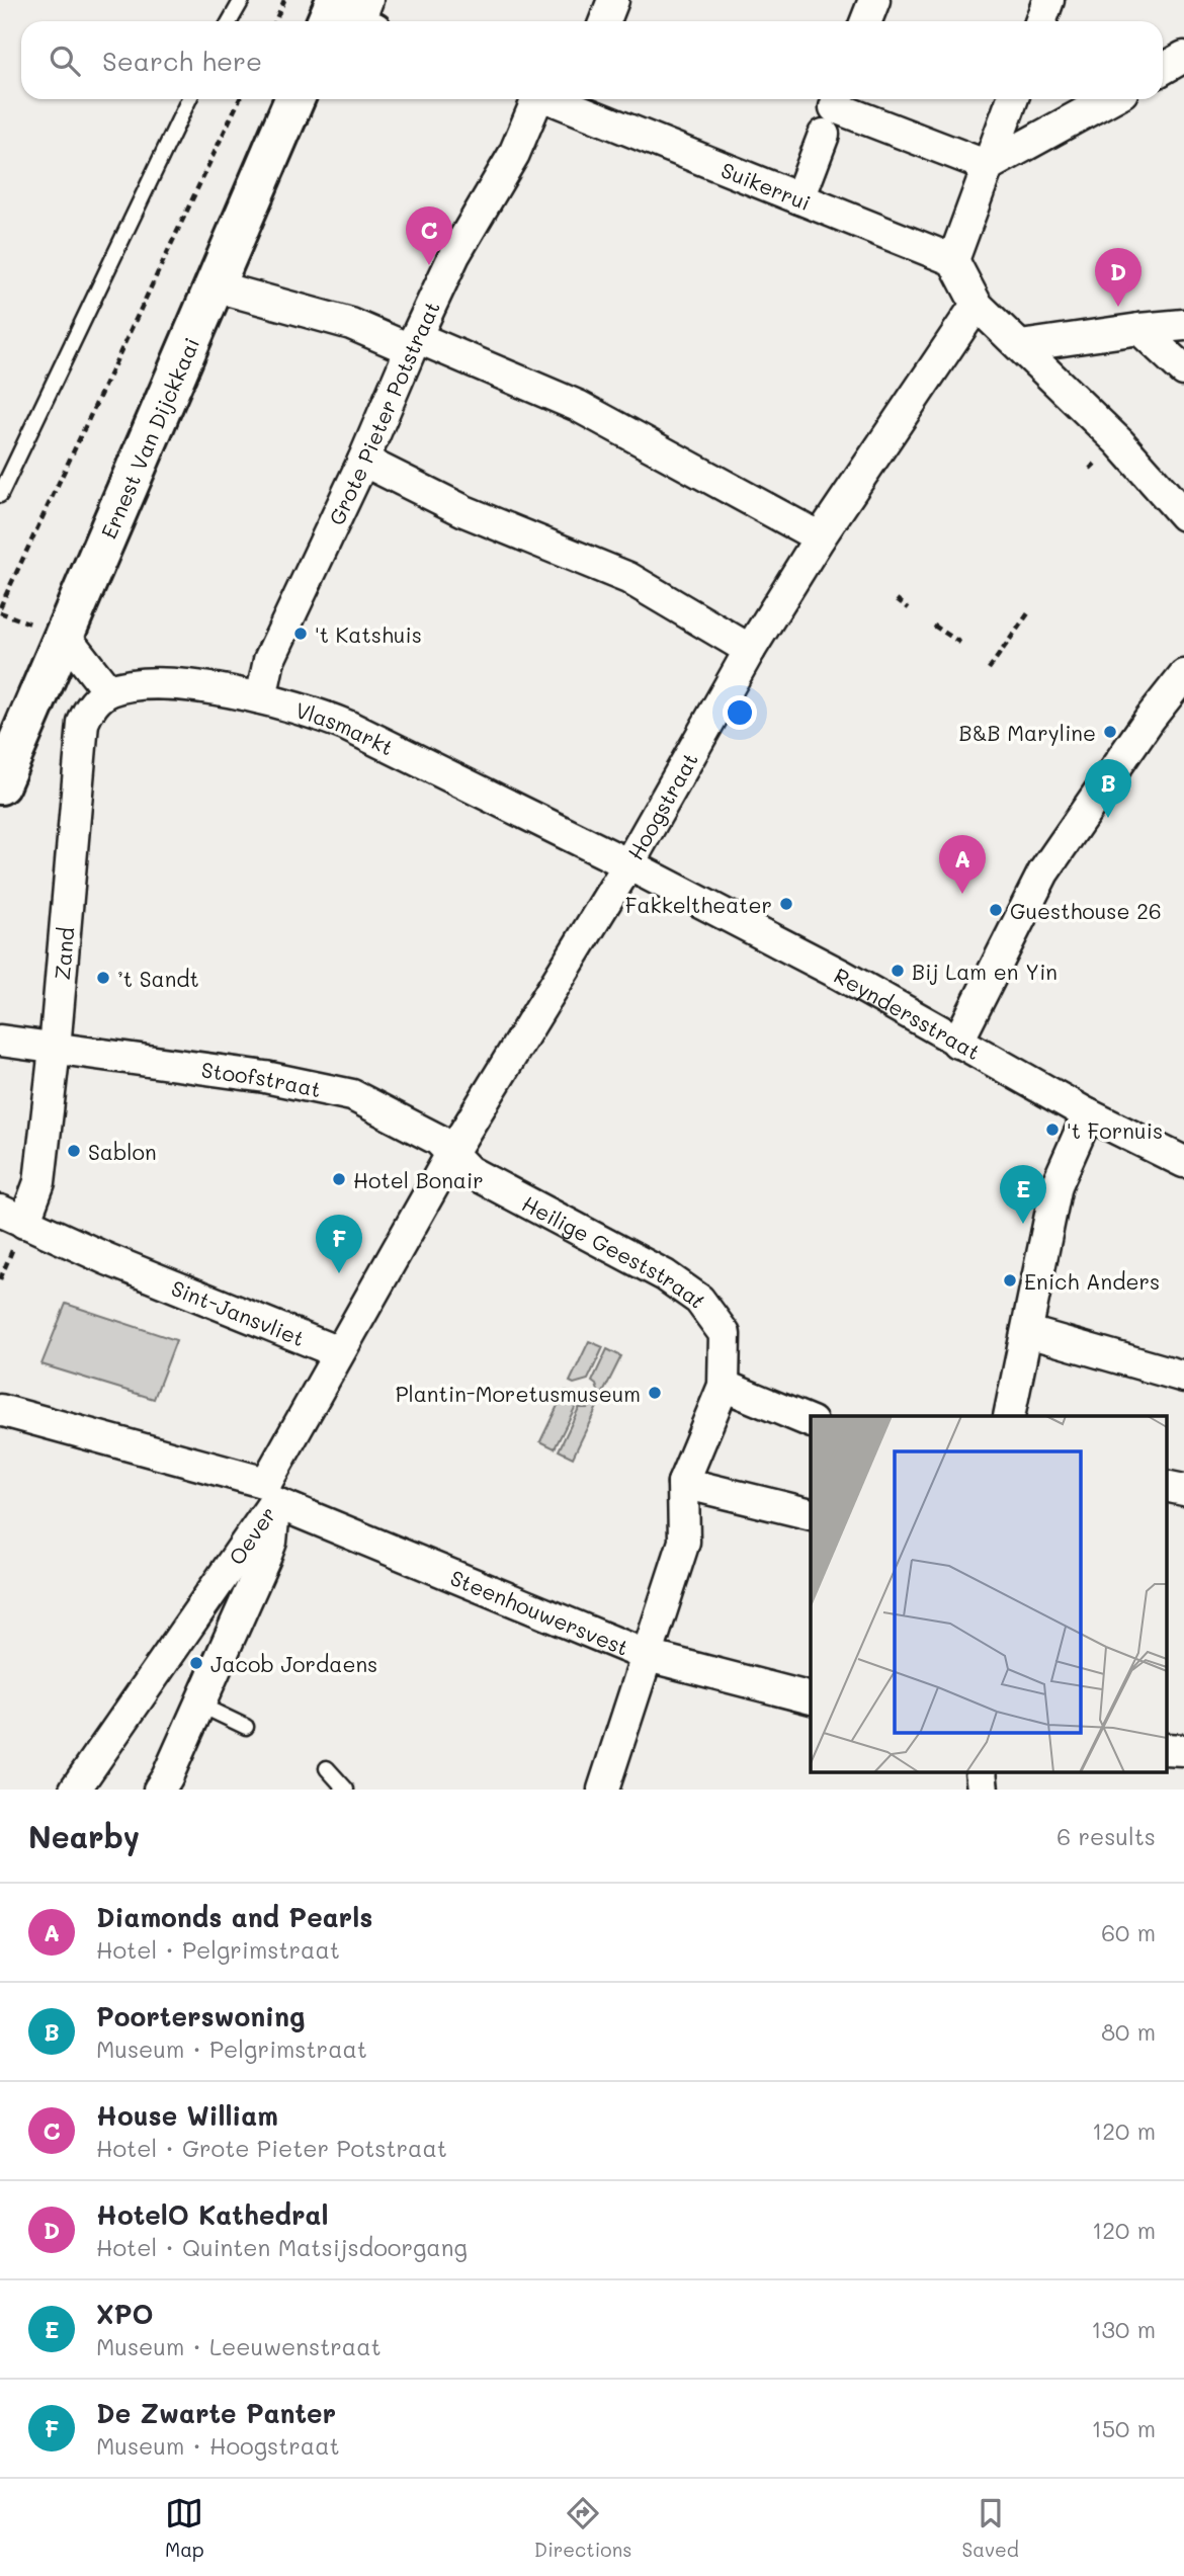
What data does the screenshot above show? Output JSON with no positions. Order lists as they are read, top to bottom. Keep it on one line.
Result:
{"streets":{"street":["Suikerrui","Grote Pieter Potstraat","Ernest Van Dijckkaai","Vlasmarkt","Hoogstraat","Zand","Reyndersstraat","Stoofstraat","Heilige Geeststraat","Sint-Jansvliet","Oever","Steenhouwersvest"]},"crossings":[["Grote Pieter Potstraat","Vlasmarkt"],["Vlasmarkt","Hoogstraat"],["Vlasmarkt","Zand"],["Vlasmarkt","Reyndersstraat"],["Hoogstraat","Reyndersstraat"],["Hoogstraat","Stoofstraat"],["Hoogstraat","Heilige Geeststraat"],["Hoogstraat","Sint-Jansvliet"],["Zand","Stoofstraat"],["Zand","Sint-Jansvliet"],["Stoofstraat","Heilige Geeststraat"],["Oever","Steenhouwersvest"]],"places":["'t Katshuis","B&B Maryline","Fakkeltheater","Guesthouse 26","Bij Lam en Yin","’t Sandt","'t Fornuis","Sablon","Hotel Bonair","Enich Anders","Plantin-Moretusmuseum","Jacob Jordaens"],"page":{"search":"Search here","pins":["C","D","B","A","E","F"],"heading":["Nearby","6 results"],"list":[{"mark":"A","name":"Diamonds and Pearls","note":"Hotel · Pelgrimstraat","value":"60 m"},{"mark":"B","name":"Poorterswoning","note":"Museum · Pelgrimstraat","value":"80 m"},{"mark":"C","name":"House William","note":"Hotel · Grote Pieter Potstraat","value":"120 m"},{"mark":"D","name":"HotelO Kathedral","note":"Hotel · Quinten Matsijsdoorgang","value":"120 m"},{"mark":"E","name":"XPO","note":"Museum · Leeuwenstraat","value":"130 m"},{"mark":"F","name":"De Zwarte Panter","note":"Museum · Hoogstraat","value":"150 m"}],"nav":["Map","Directions","Saved"]}}
